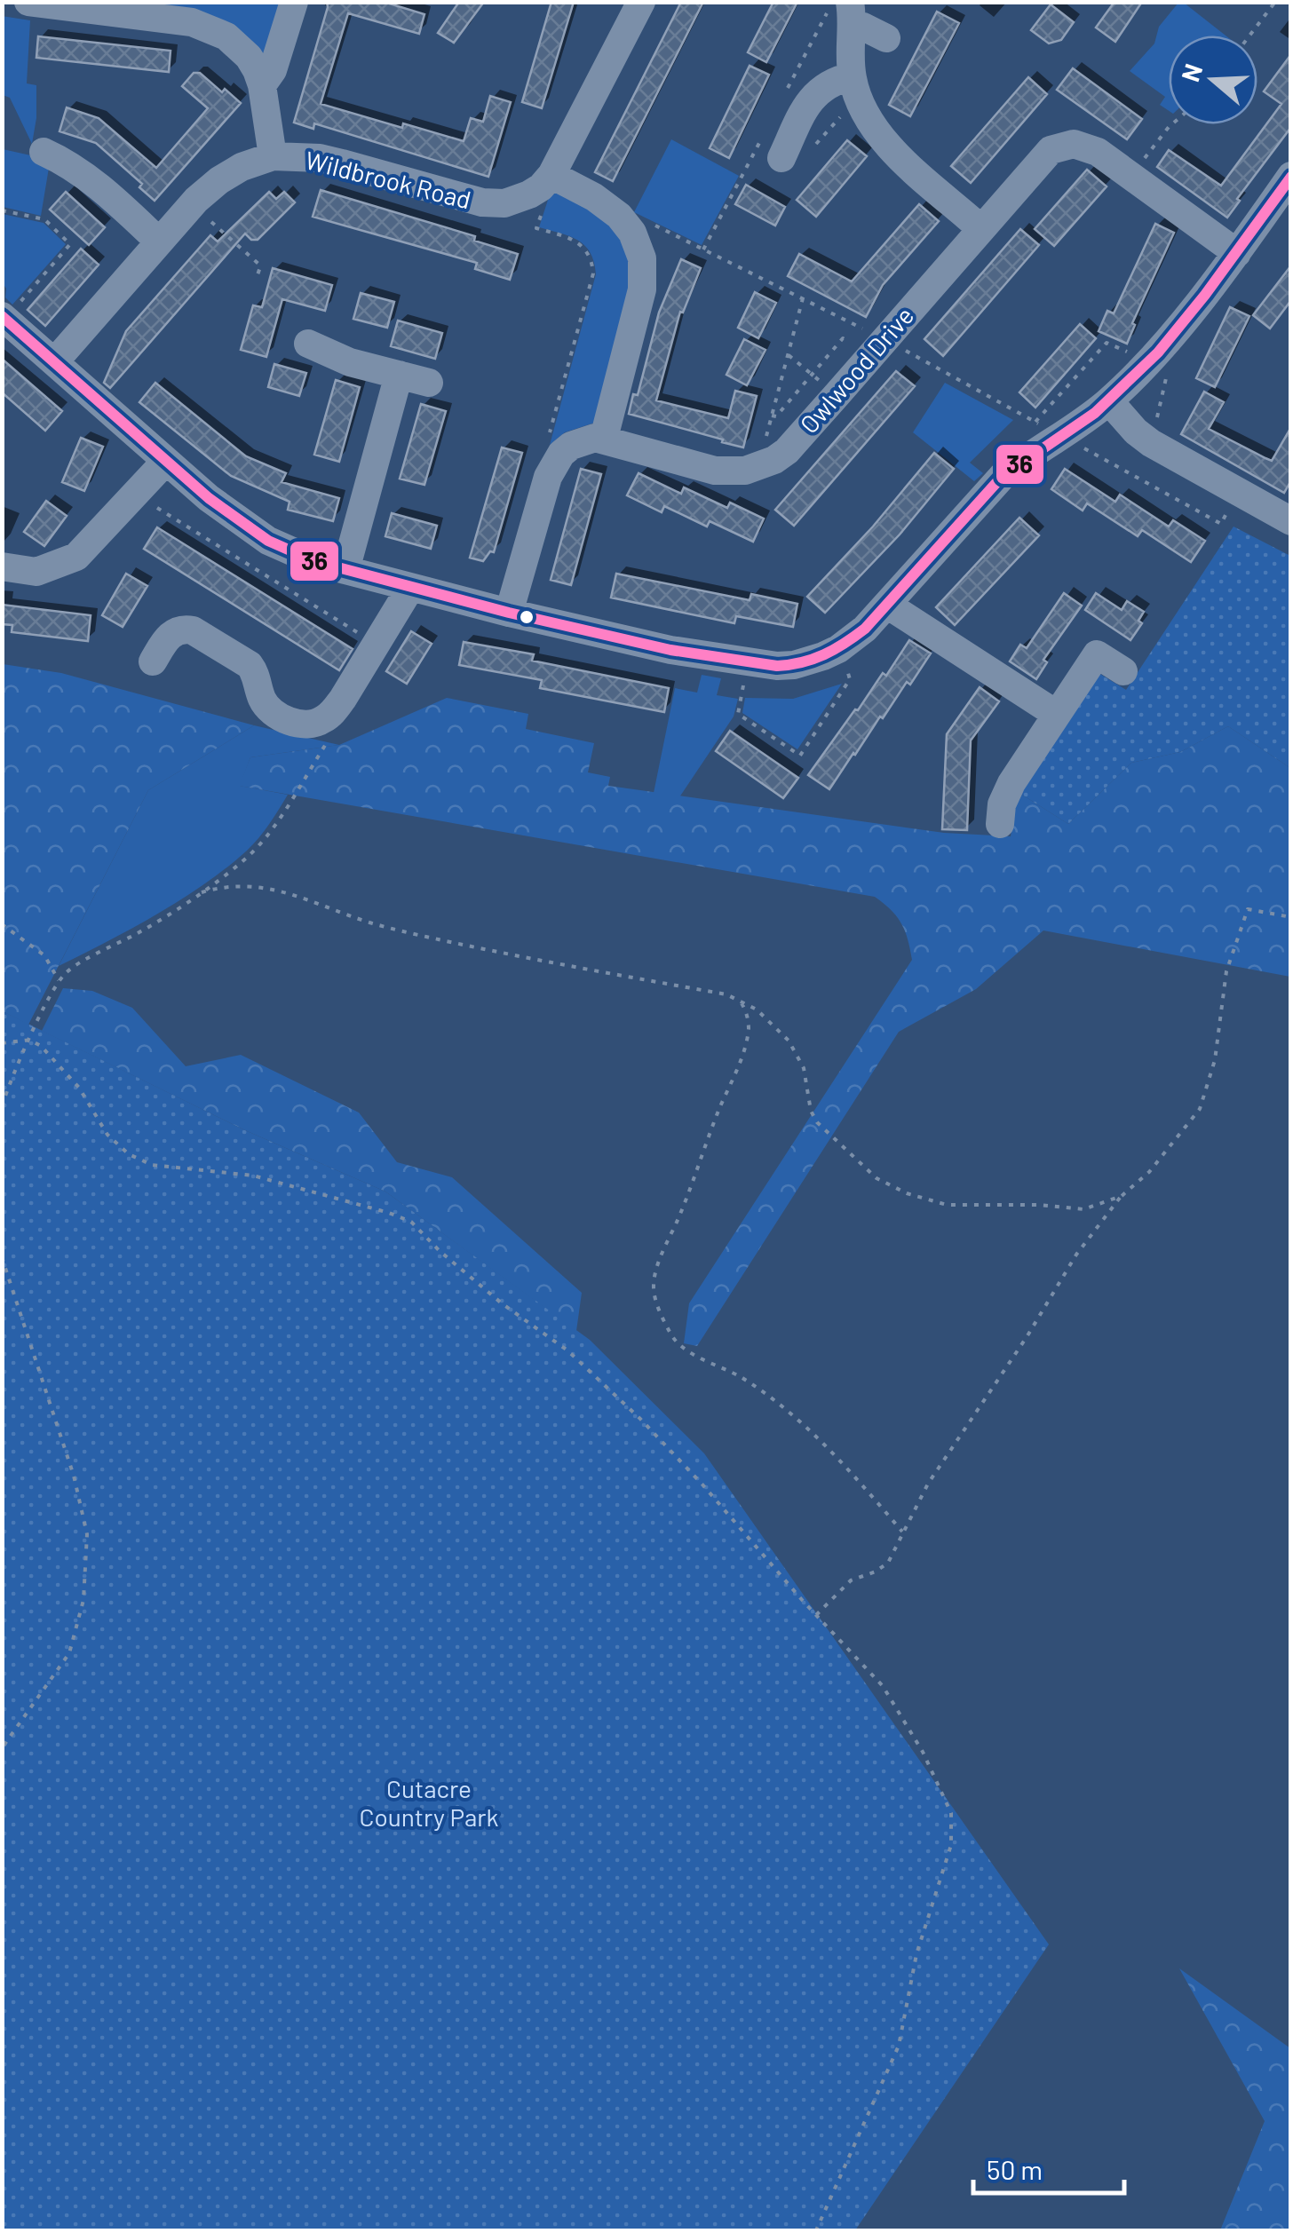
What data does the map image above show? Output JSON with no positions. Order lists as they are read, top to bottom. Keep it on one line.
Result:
{"streets":{"street":["Wildbrook Road","Owlwood Drive"]},"parks":["Cutacre Country Park"],"lines":["transit line 36"],"scale_bar":"50 m","north":"left"}
